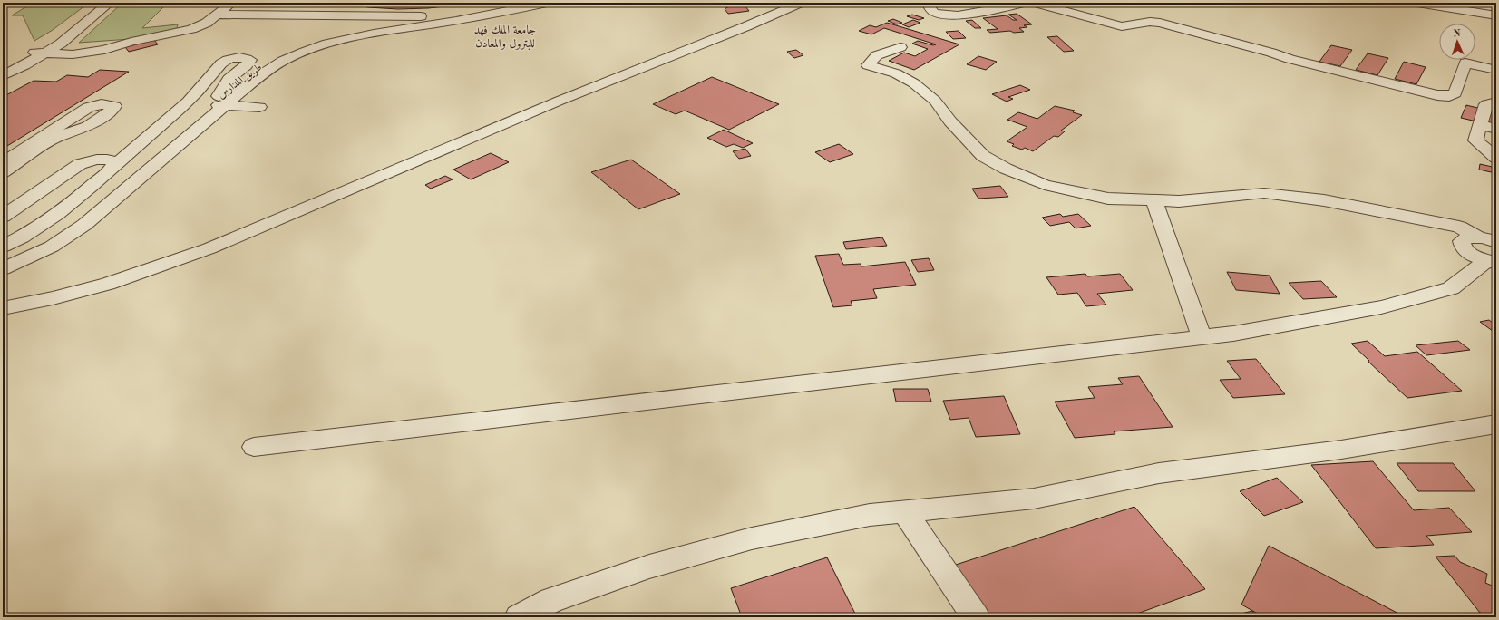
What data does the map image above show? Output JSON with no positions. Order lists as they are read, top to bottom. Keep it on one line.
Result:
{"streets":{"street":["طريق المدارس"]},"districts":["جامعة الملك فهد للبترول والمعادن"],"north":"top"}
